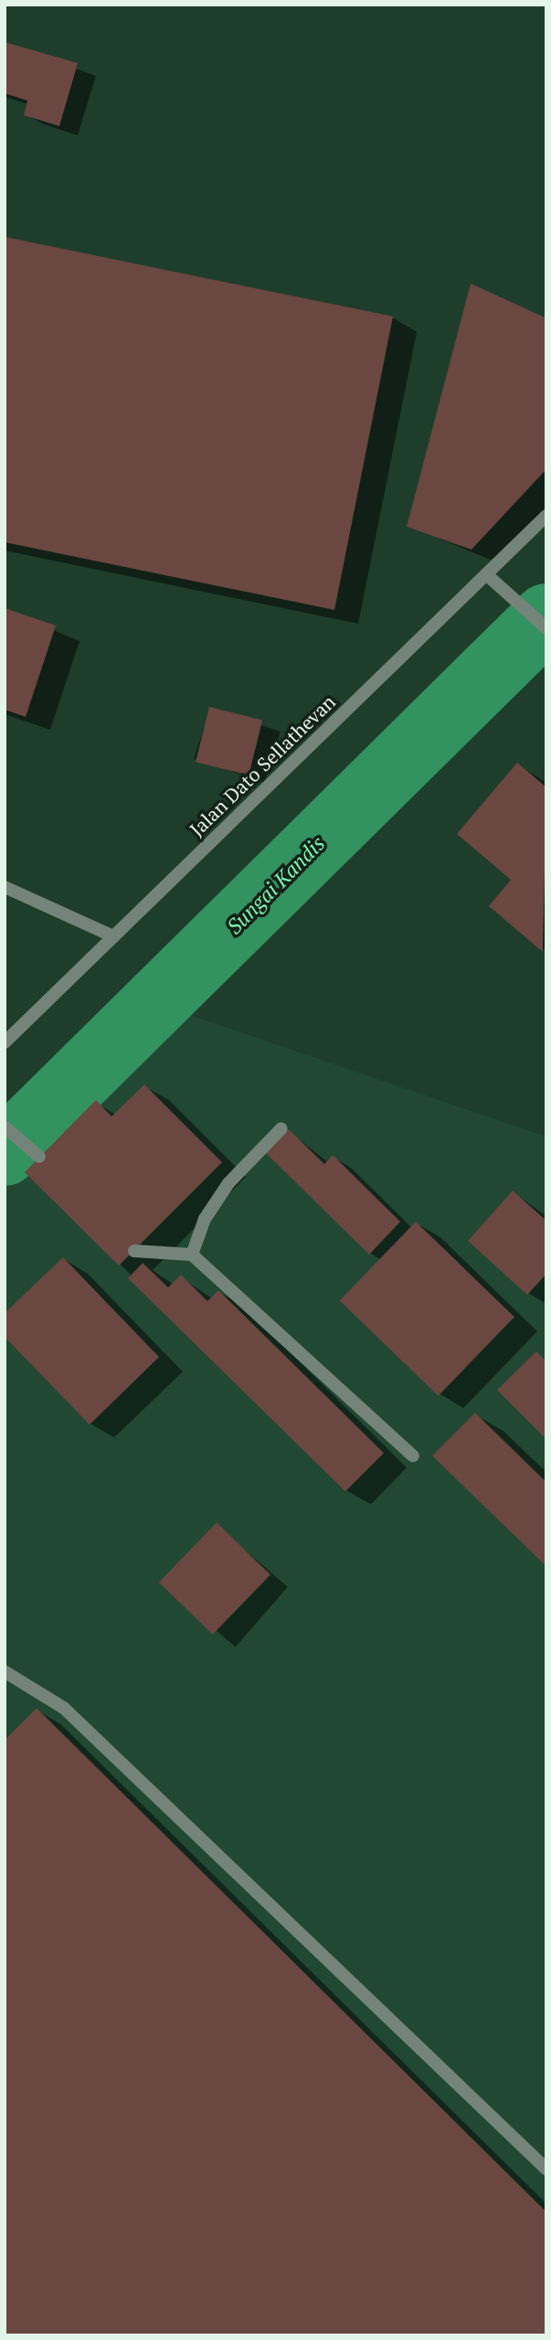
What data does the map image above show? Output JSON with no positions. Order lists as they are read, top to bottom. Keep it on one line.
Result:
{"streets":{"street":["Jalan Dato Sellathevan"]},"water":["Sungai Kandis"]}
